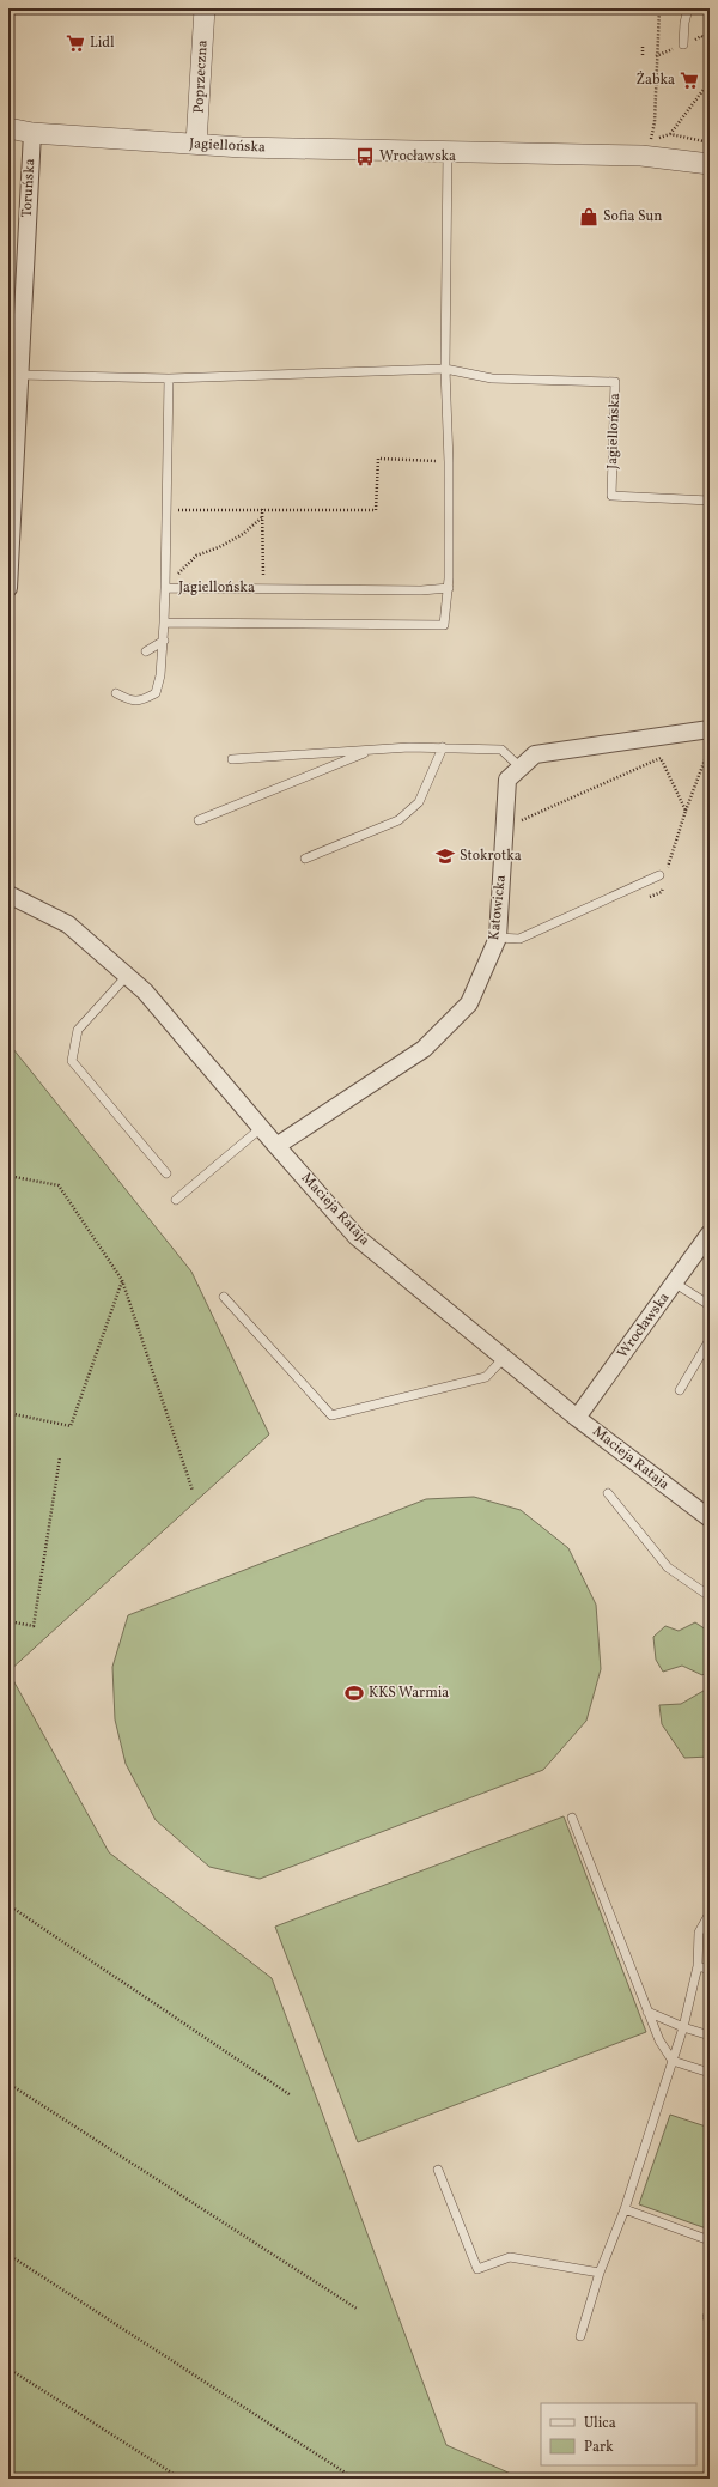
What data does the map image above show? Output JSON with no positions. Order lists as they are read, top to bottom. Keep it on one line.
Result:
{"streets":{"street":["Poprzeczna","Jagiellońska","Toruńska","Katowicka","Macieja Rataja","Wrocławska"]},"crossings":[["Poprzeczna","Jagiellońska"],["Jagiellońska","Toruńska"],["Katowicka","Macieja Rataja"],["Macieja Rataja","Wrocławska"]],"places":{"supermarket":["Lidl","Żabka"],"bus stop":["Wrocławska"],"shop":["Sofia Sun"],"school or university":["Stokrotka"],"sports":["KKS Warmia"]},"legend":["Ulica","Park"]}
